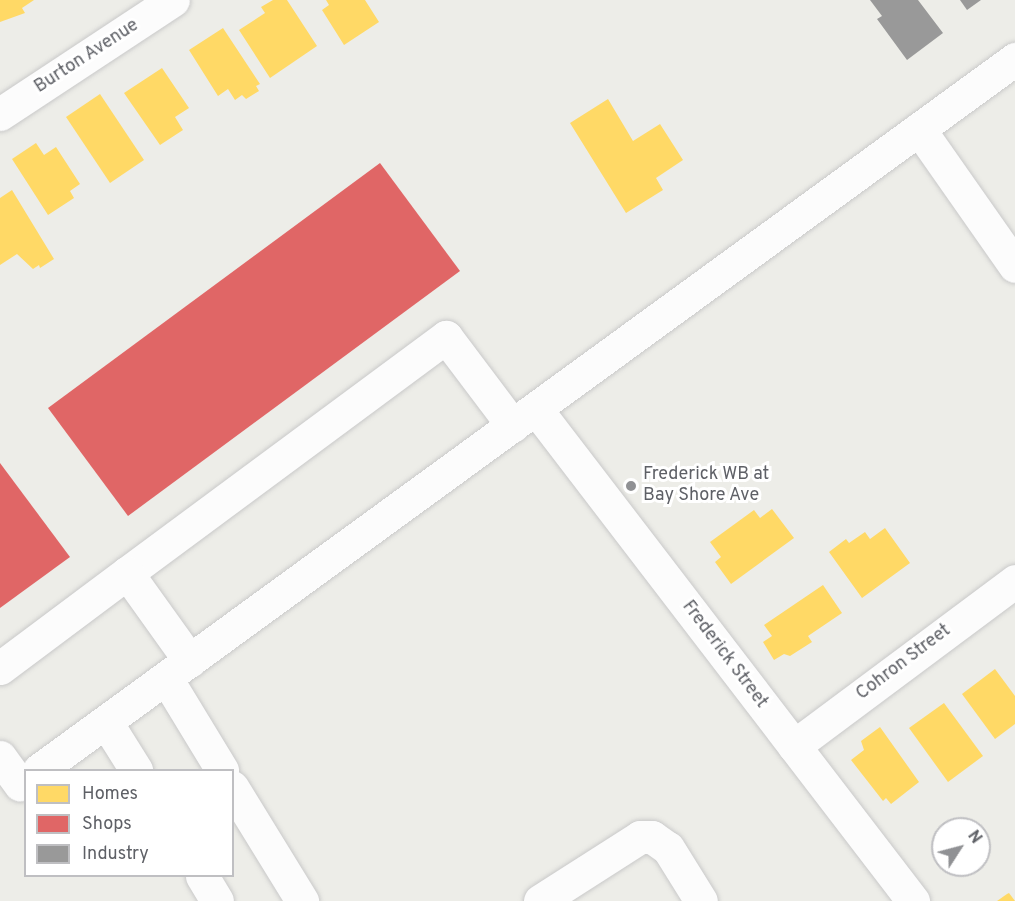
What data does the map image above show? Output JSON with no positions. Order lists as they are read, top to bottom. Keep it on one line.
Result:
{"streets":{"street":["Burton Avenue","Frederick Street","Cohron Street"]},"crossings":[["Frederick Street","Cohron Street"]],"places":["Frederick WB at Bay Shore Ave"],"legend":["Homes","Shops","Industry"],"north":"top right"}
